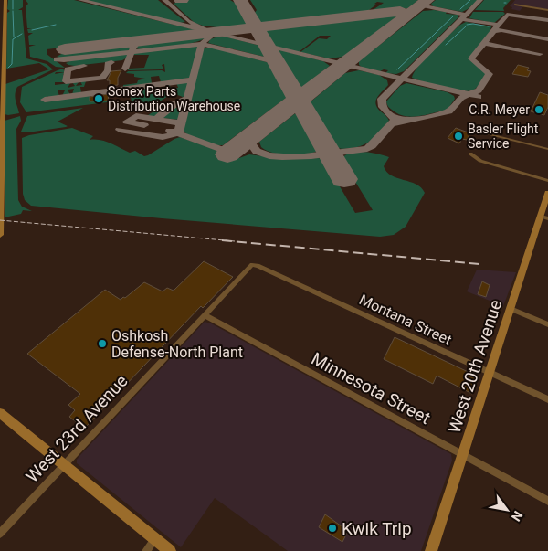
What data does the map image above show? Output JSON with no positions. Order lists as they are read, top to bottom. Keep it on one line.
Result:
{"streets":{"main road":["West 20th Avenue"],"street":["Montana Street","Minnesota Street","West 23rd Avenue"]},"crossings":[["Montana Street","West 20th Avenue"],["Montana Street","West 23rd Avenue"],["West 20th Avenue","Minnesota Street"],["Minnesota Street","West 23rd Avenue"]],"places":["Sonex Parts Distribution Warehouse","C.R. Meyer","Basler Flight Service","Oshkosh Defense-North Plant","Kwik Trip"],"north":"bottom right"}
